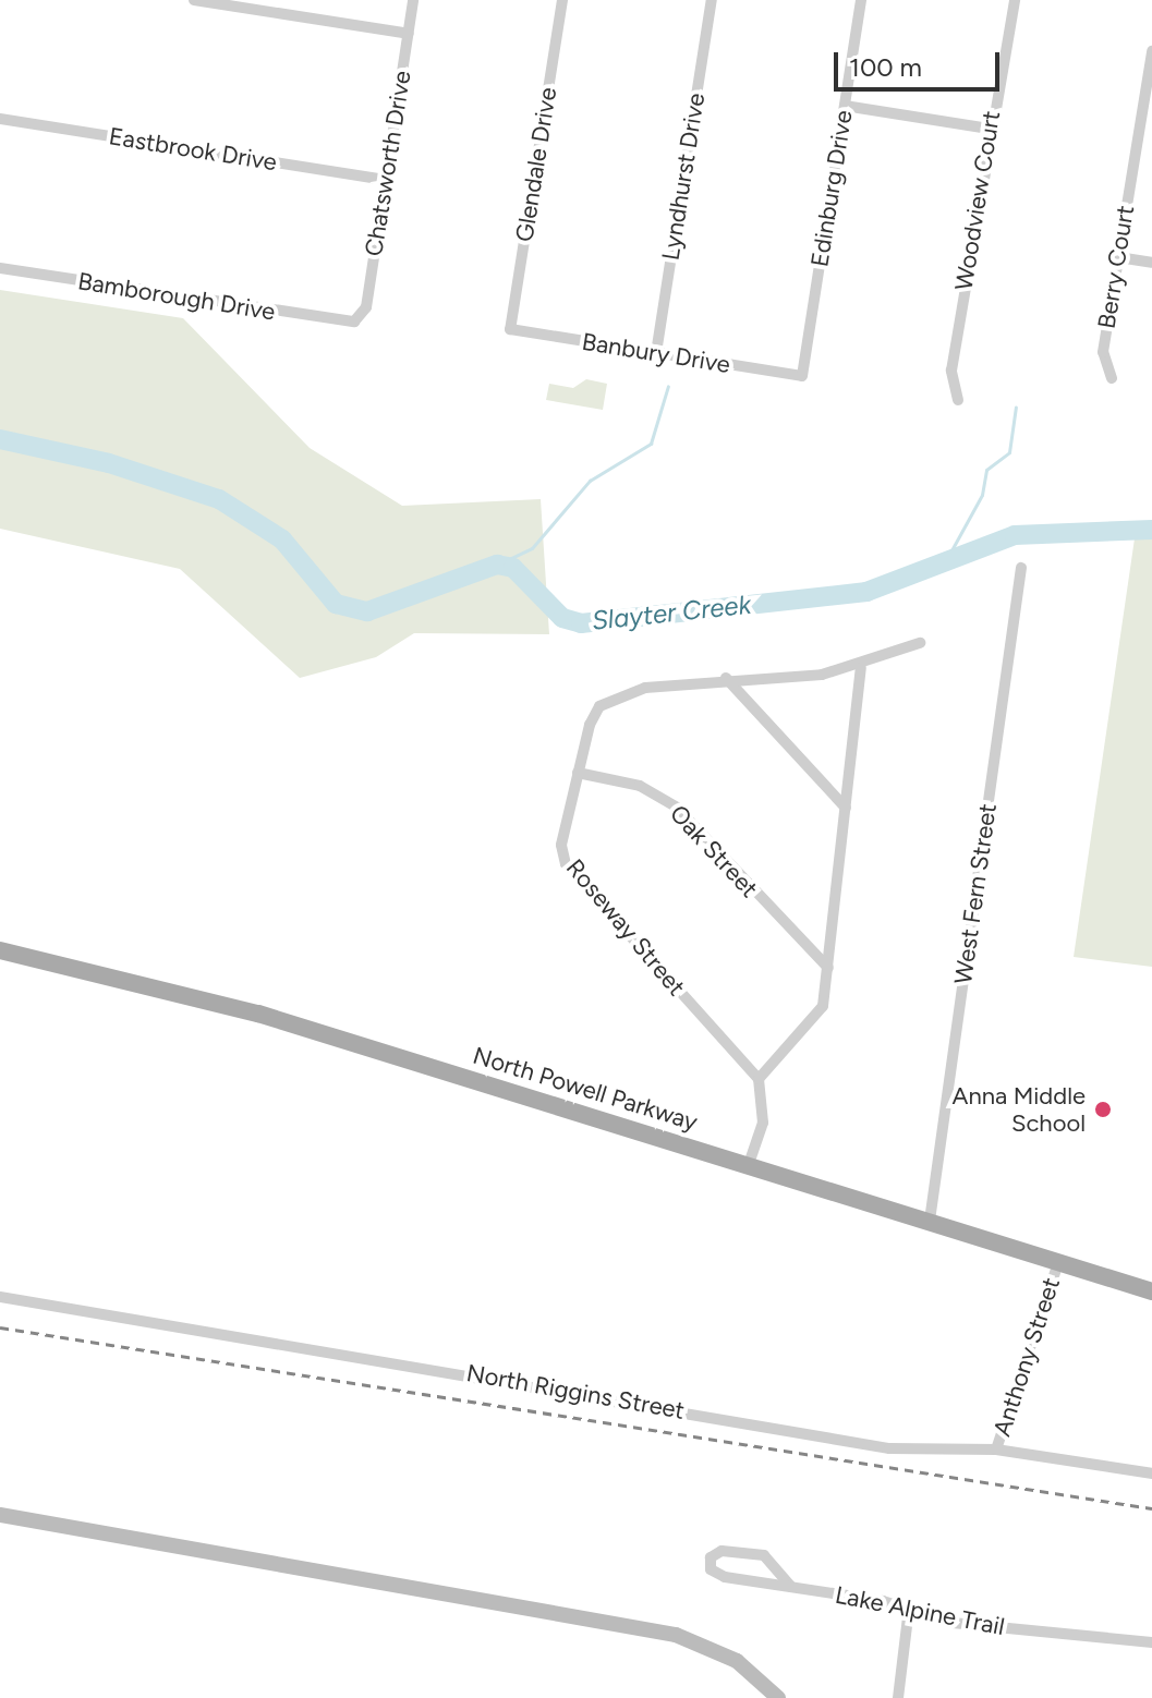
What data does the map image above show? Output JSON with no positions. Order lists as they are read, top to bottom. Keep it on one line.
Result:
{"streets":{"main road":["North Powell Parkway"],"street":["Eastbrook Drive","Chatsworth Drive","Glendale Drive","Lyndhurst Drive","Edinburg Drive","Woodview Court","Berry Court","Bamborough Drive","Banbury Drive","Oak Street","West Fern Street","Roseway Street","Anthony Street","North Riggins Street","Lake Alpine Trail"]},"crossings":[["Eastbrook Drive","Chatsworth Drive"],["Chatsworth Drive","Bamborough Drive"],["Glendale Drive","Banbury Drive"],["Lyndhurst Drive","Banbury Drive"],["Edinburg Drive","Banbury Drive"],["Oak Street","Roseway Street"],["West Fern Street","North Powell Parkway"],["North Powell Parkway","Anthony Street"],["Anthony Street","North Riggins Street"]],"water":["Slayter Creek"],"places":["Anna Middle School"],"scale_bar":"100 m"}
